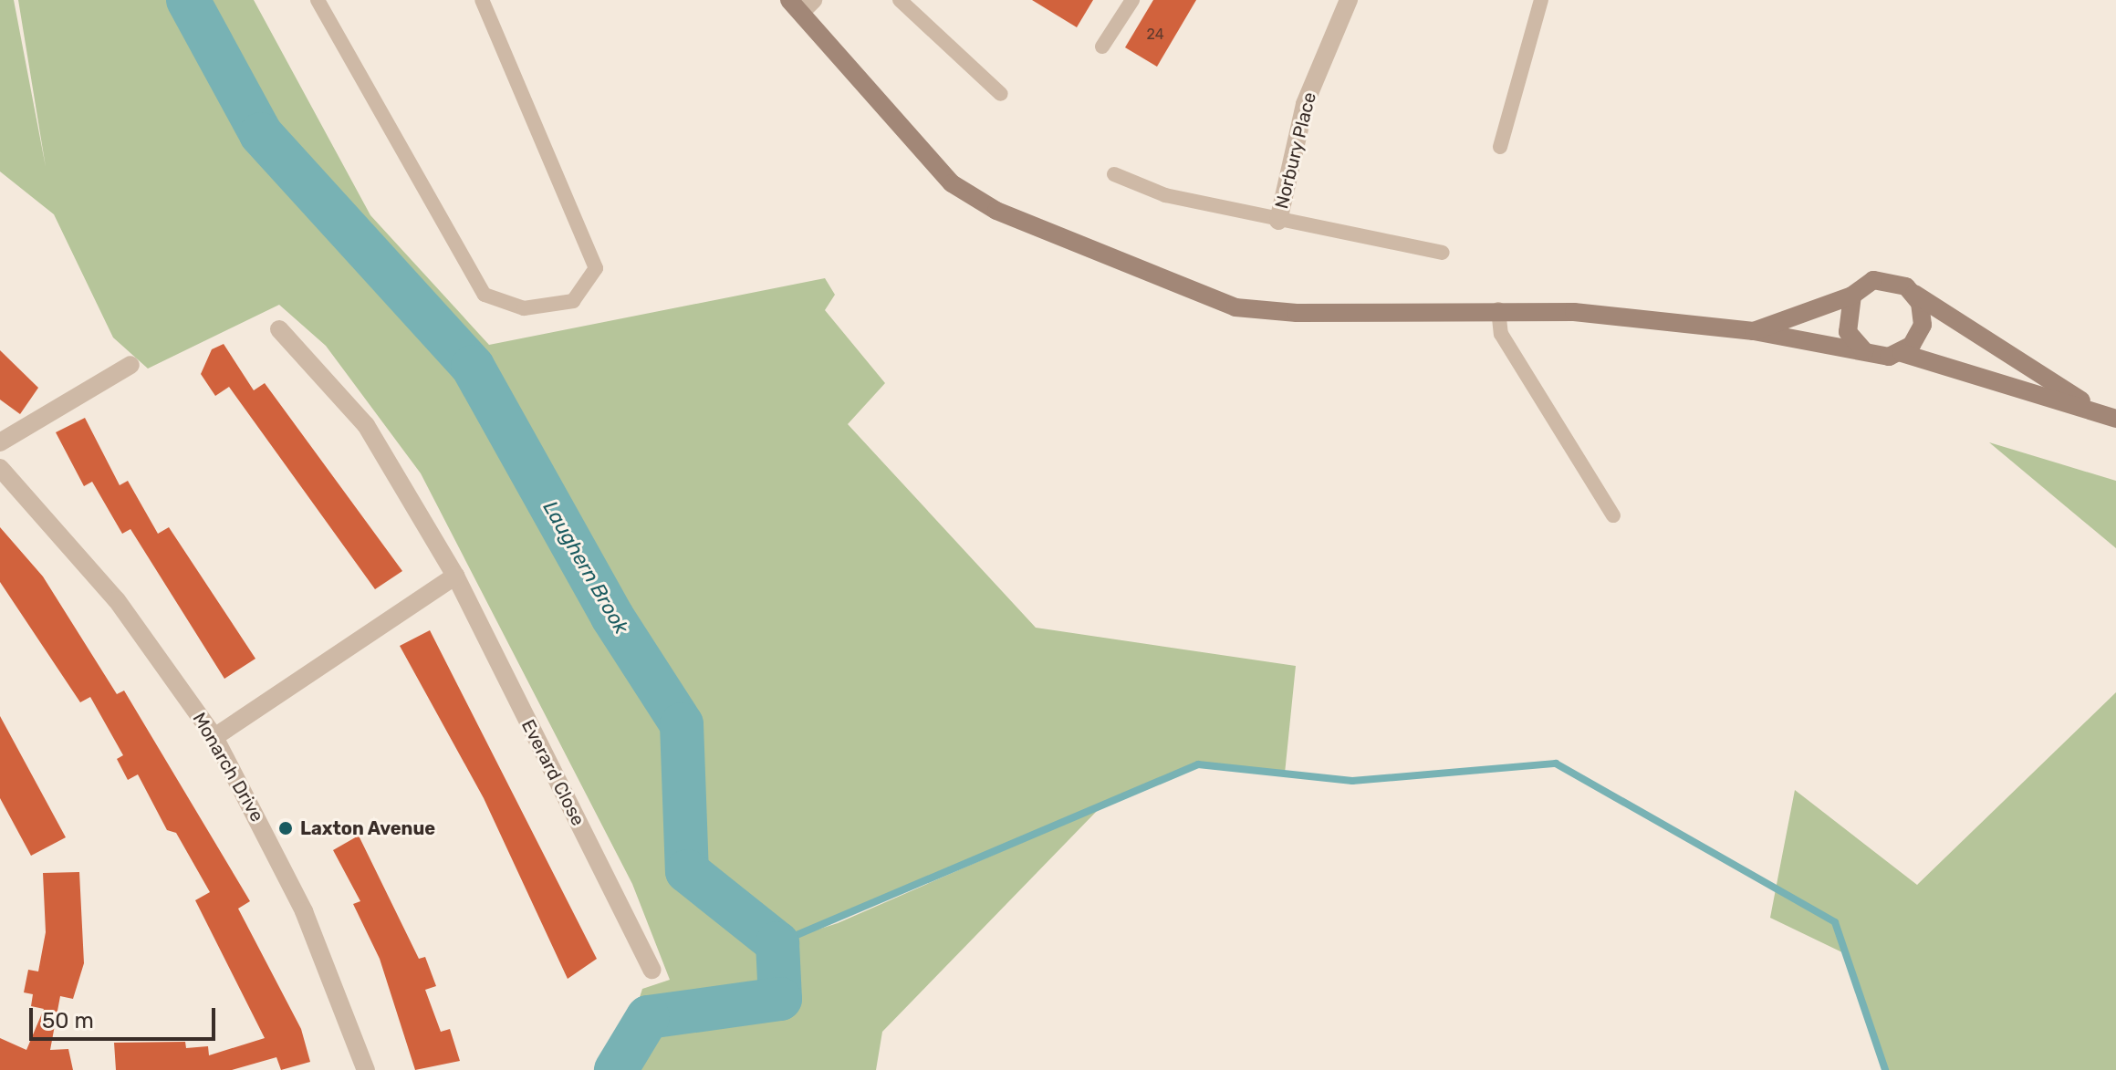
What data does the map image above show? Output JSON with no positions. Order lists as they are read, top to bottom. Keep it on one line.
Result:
{"streets":{"street":["Norbury Place","Monarch Drive","Everard Close"]},"water":["Laughern Brook"],"places":["Laxton Avenue"],"house_numbers":["24"],"scale_bar":"50 m"}
